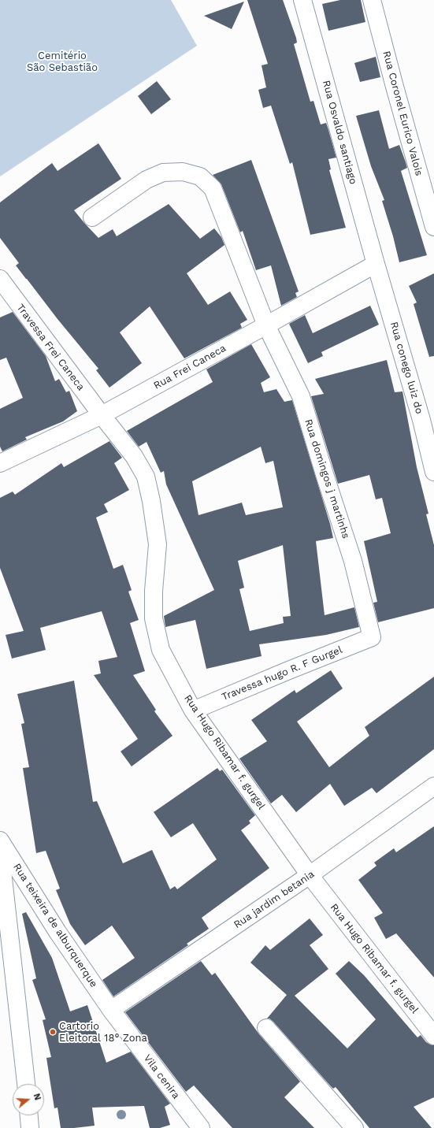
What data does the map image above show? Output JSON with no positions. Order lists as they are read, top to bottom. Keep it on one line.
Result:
{"streets":{"street":["Rua Coronel Eurico Valois","Rua Osvaldo santiago","Travessa Frei Caneca","Rua Frei Caneca","Rua conego luiz do","Rua domingos j martinhs","Travessa hugo R. F Gurgel","Rua Hugo Ribamar f. gurgel","Rua jardim betania","Rua teixeira de alburquerque","Vila cenira"]},"crossings":[["Rua Osvaldo santiago","Rua Frei Caneca"],["Rua Osvaldo santiago","Rua conego luiz do"],["Travessa Frei Caneca","Rua Frei Caneca"],["Travessa Frei Caneca","Rua Hugo Ribamar f. gurgel"],["Rua Frei Caneca","Rua conego luiz do"],["Rua Frei Caneca","Rua domingos j martinhs"],["Rua Frei Caneca","Rua Hugo Ribamar f. gurgel"],["Rua domingos j martinhs","Travessa hugo R. F Gurgel"],["Travessa hugo R. F Gurgel","Rua Hugo Ribamar f. gurgel"],["Rua Hugo Ribamar f. gurgel","Rua jardim betania"],["Rua jardim betania","Rua teixeira de alburquerque"],["Rua jardim betania","Vila cenira"],["Rua teixeira de alburquerque","Vila cenira"]],"parks":["Cemitério São Sebastião"],"places":["Cartorio Eleitoral 18° Zona"],"north":"right"}
